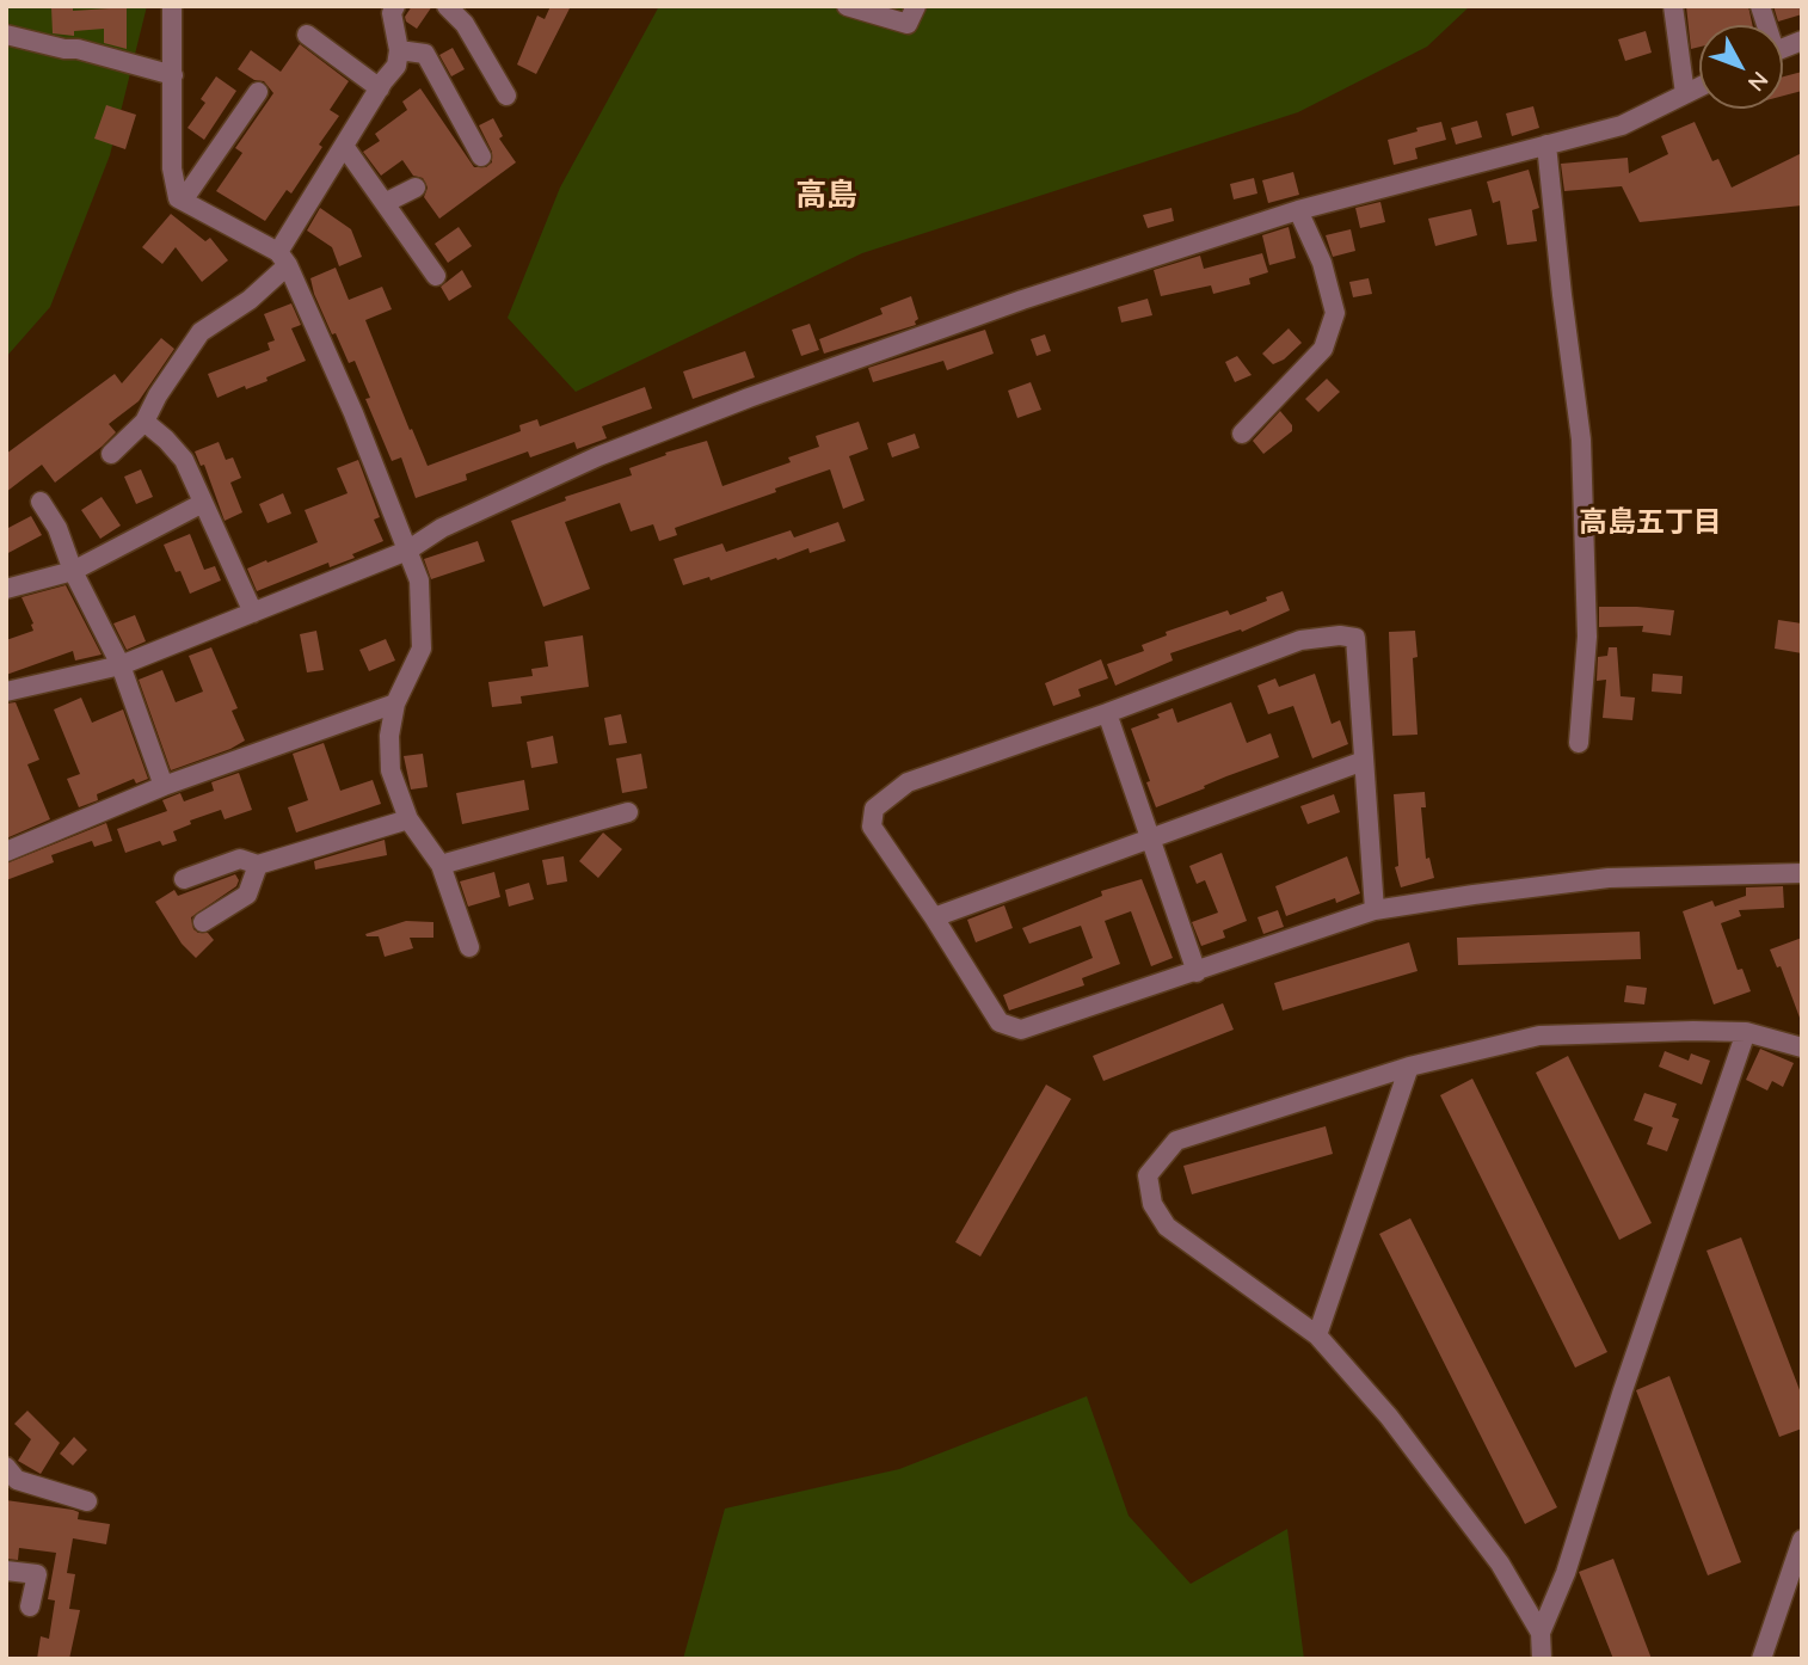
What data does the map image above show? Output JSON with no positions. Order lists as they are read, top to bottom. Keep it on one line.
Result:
{"districts":["高島","高島五丁目"],"north":"bottom right"}
